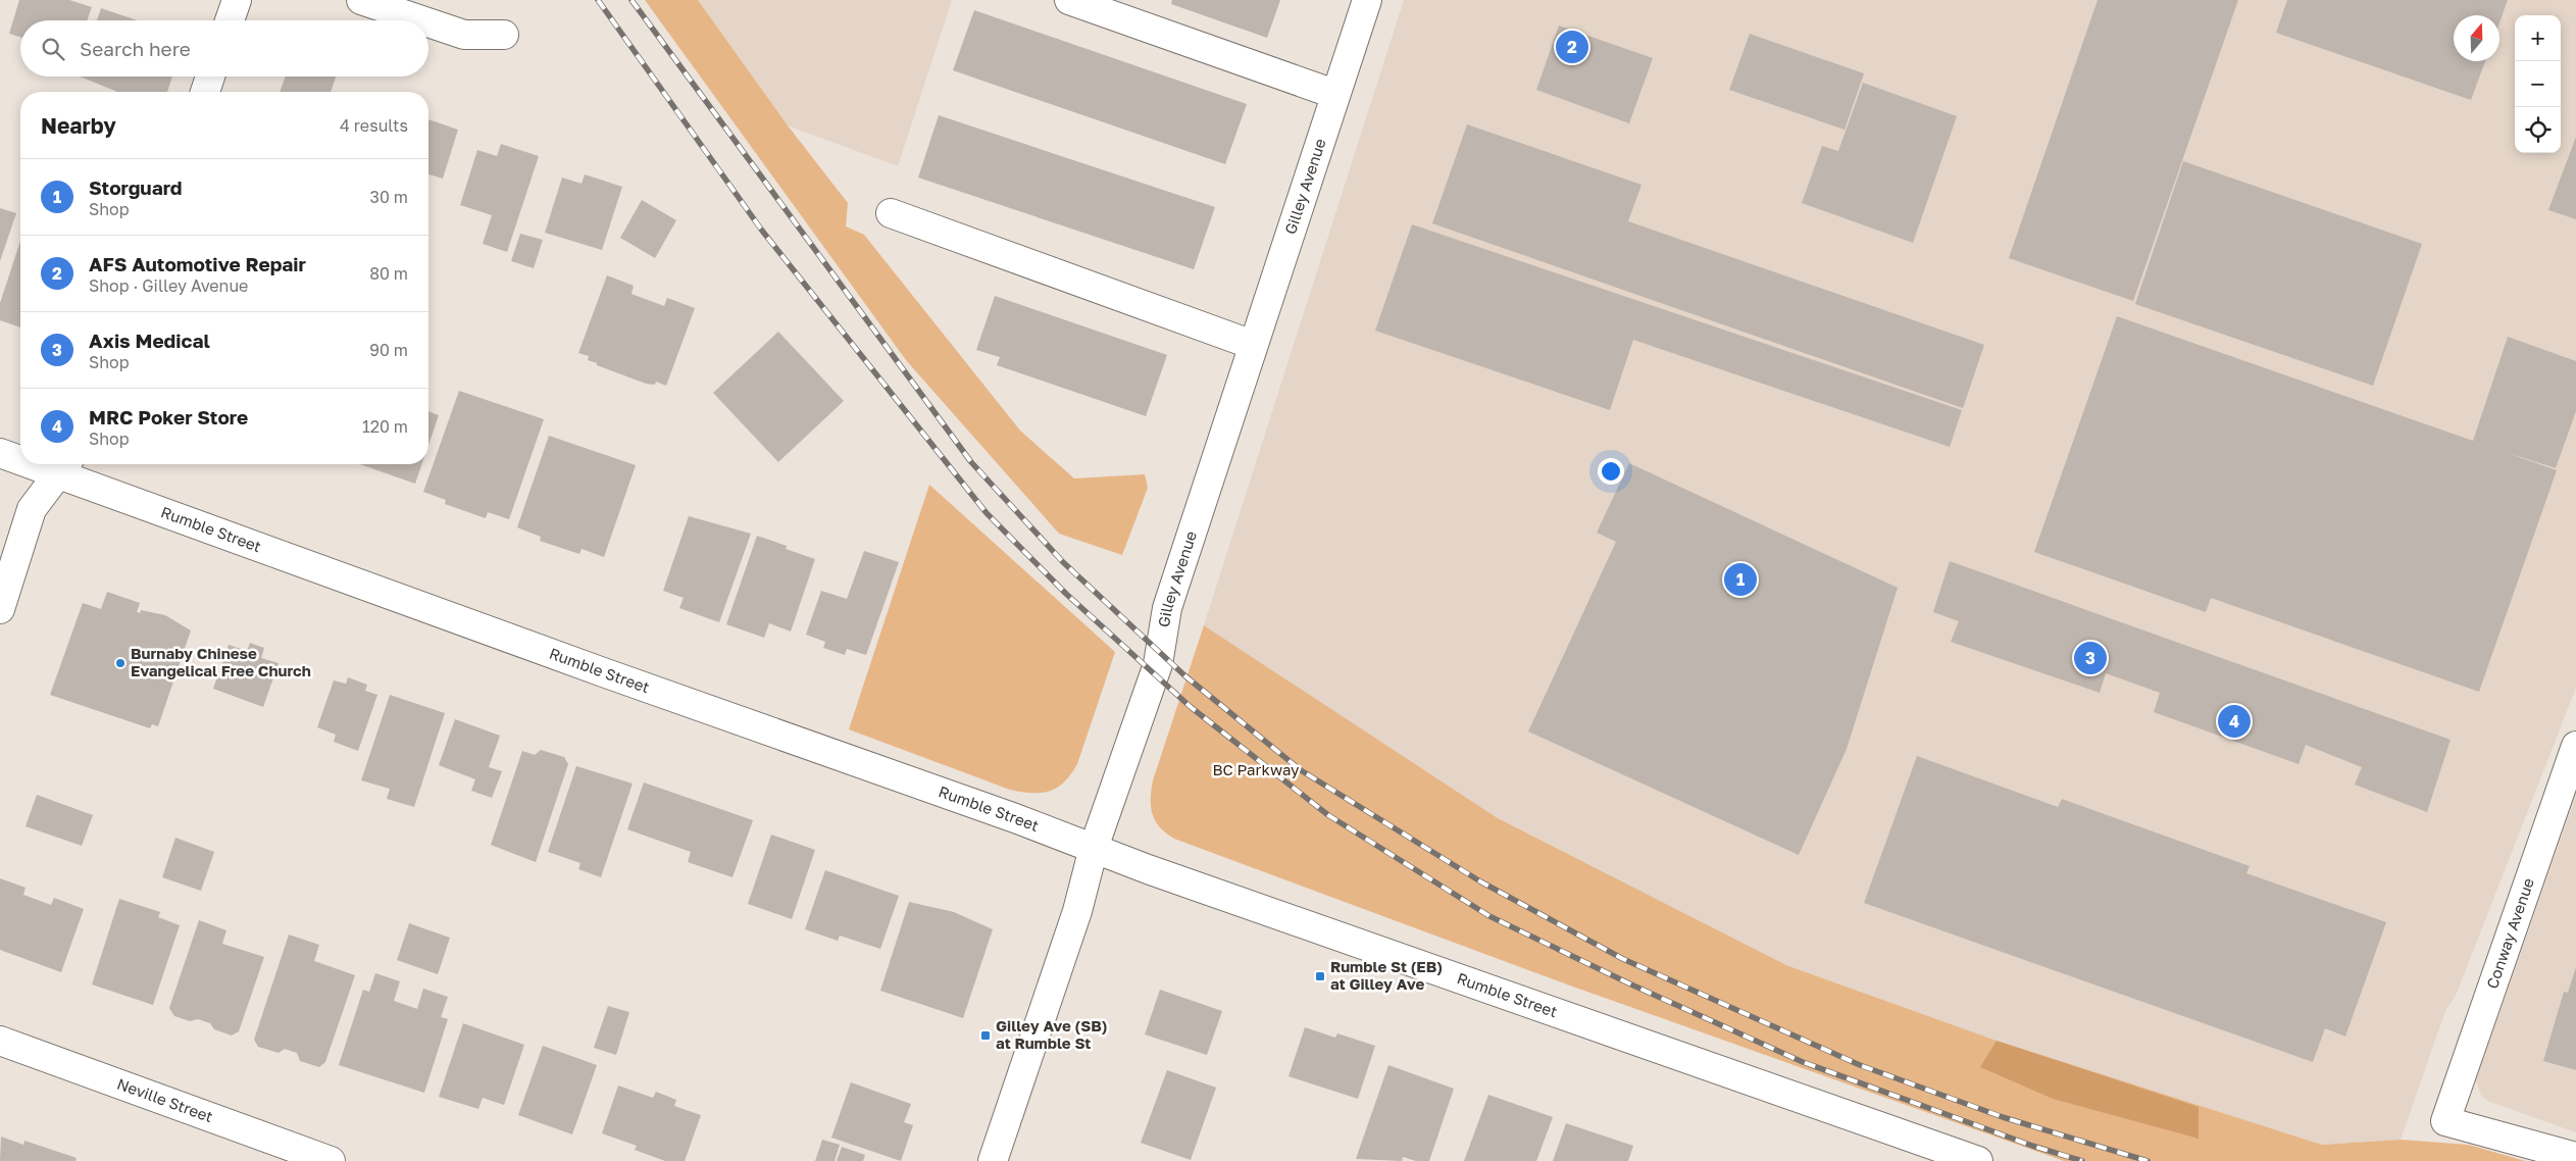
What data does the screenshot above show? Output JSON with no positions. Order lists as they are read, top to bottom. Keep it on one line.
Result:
{"streets":{"street":["Gilley Avenue","Rumble Street","Conway Avenue","Neville Street"]},"crossings":[["Gilley Avenue","Rumble Street"]],"parks":["BC Parkway"],"places":{"other":["Burnaby Chinese Evangelical Free Church"],"transit":["Rumble St (EB) at Gilley Ave","Gilley Ave (SB) at Rumble St"]},"north":"top","page":{"map_buttons":["+","−"],"search":"Search here","pins":["2","1","3","4"],"heading":["Nearby","4 results"],"list":[{"mark":"1","name":"Storguard","note":"Shop","value":"30 m"},{"mark":"2","name":"AFS Automotive Repair","note":"Shop · Gilley Avenue","value":"80 m"},{"mark":"3","name":"Axis Medical","note":"Shop","value":"90 m"},{"mark":"4","name":"MRC Poker Store","note":"Shop","value":"120 m"}]}}
